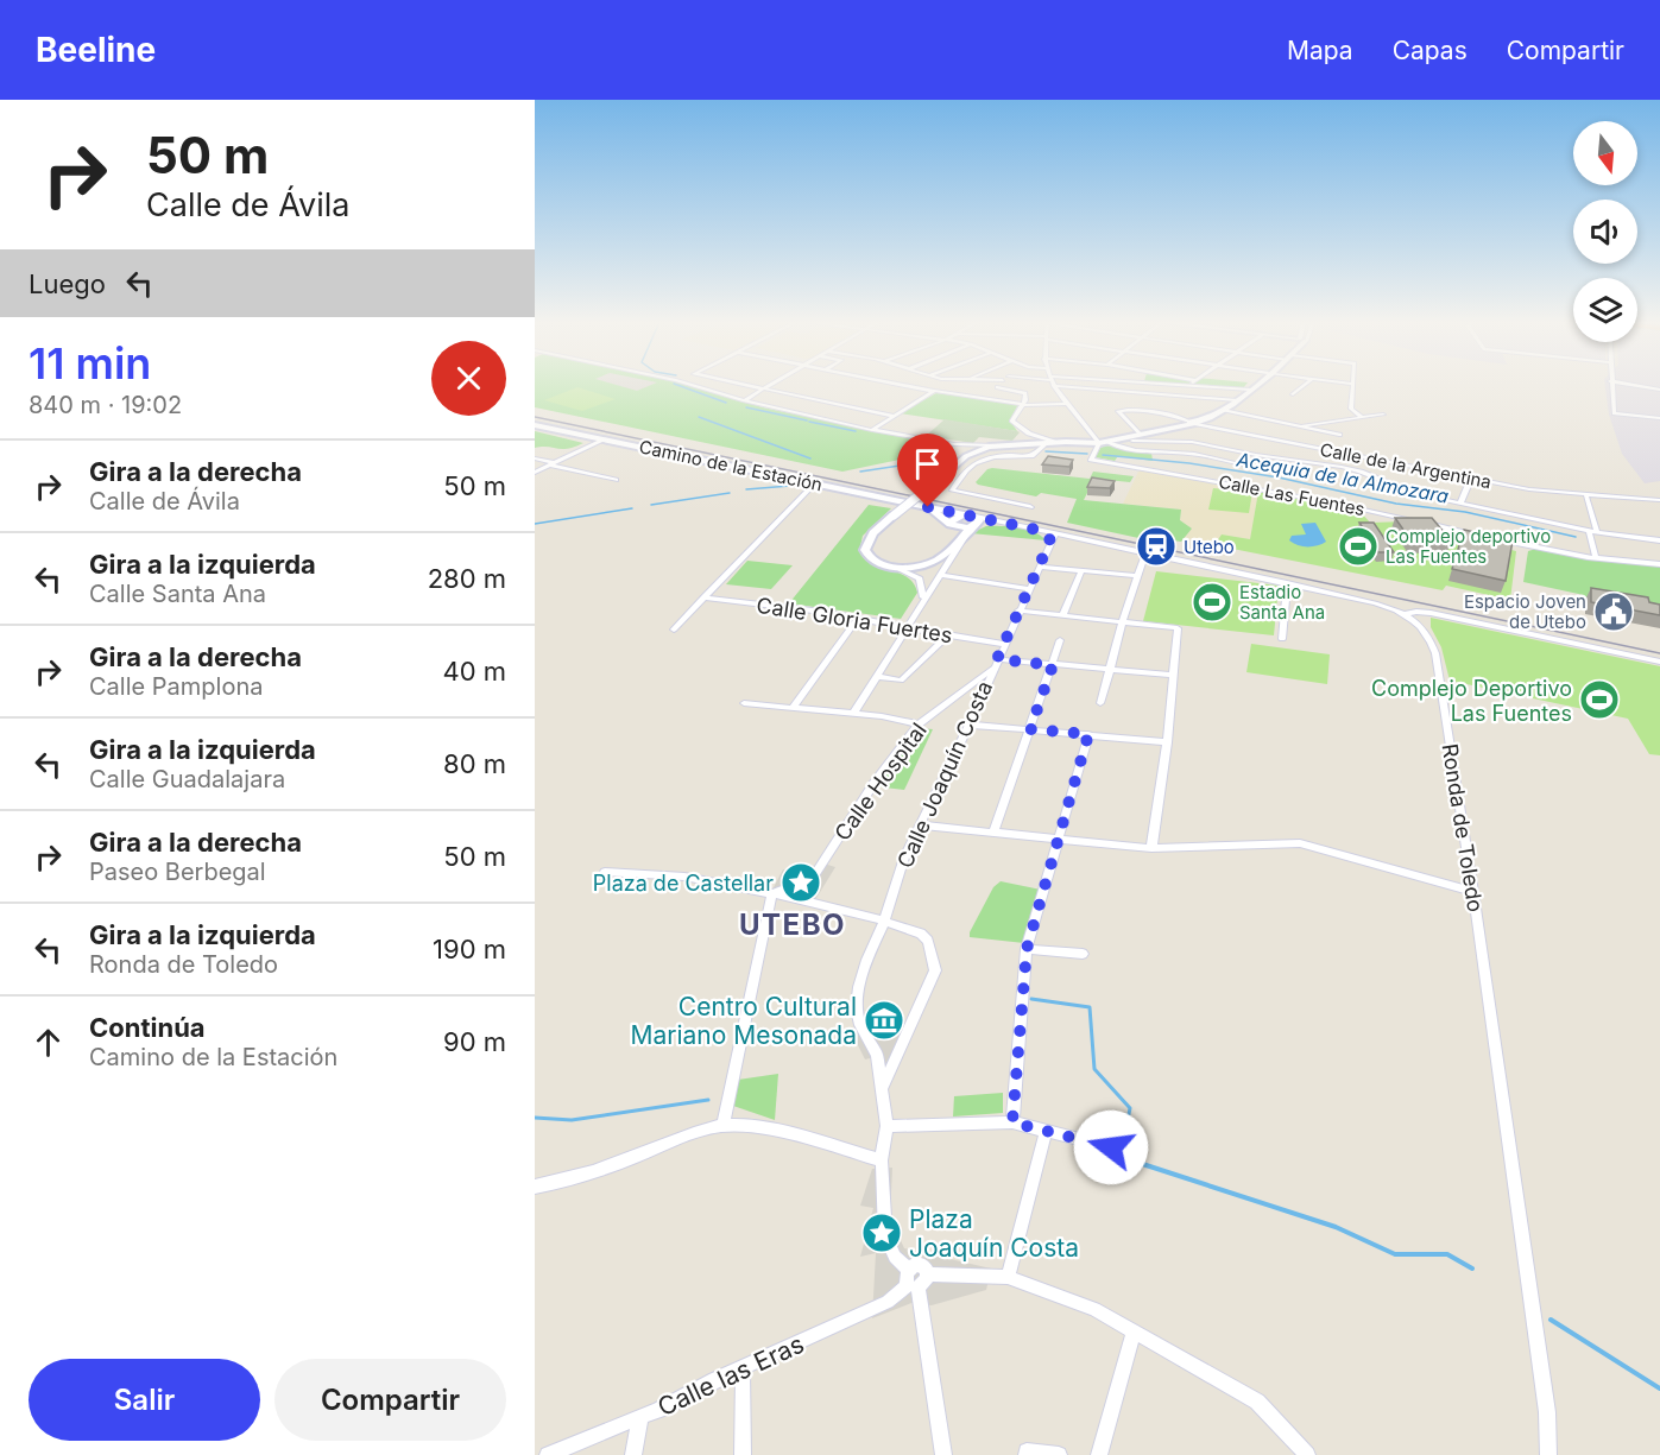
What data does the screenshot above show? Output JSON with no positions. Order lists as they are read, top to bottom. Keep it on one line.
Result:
{"streets":{"street":["Camino de la Estación","Calle de la Argentina","Calle Las Fuentes","Calle Gloria Fuertes","Calle Joaquín Costa","Calle Hospital","Ronda de Toledo","Calle las Eras"]},"crossings":[["Camino de la Estación","Ronda de Toledo"],["Calle Gloria Fuertes","Calle Joaquín Costa"],["Calle Joaquín Costa","Calle Hospital"],["Calle Joaquín Costa","Ronda de Toledo"]],"districts":["UTEBO"],"water":["Acequia de la Almozara"],"places":{"station":["Utebo"],"sports":["Complejo deportivo Las Fuentes","Estadio Santa Ana","Complejo Deportivo Las Fuentes"],"public building":["Espacio Joven de Utebo"],"place":["Plaza de Castellar","Plaza Joaquín Costa"],"museum":["Centro Cultural Mariano Mesonada"]},"north":"bottom","page":{"header":"Beeline","nav":["Mapa","Capas","Compartir"],"turn":["50 m","Calle de Ávila"],"then":"Luego","heading":["11 min","840 m · 19:02"],"list":[{"name":"Gira a la derecha","note":"Calle de Ávila","value":"50 m"},{"name":"Gira a la izquierda","note":"Calle Santa Ana","value":"280 m"},{"name":"Gira a la derecha","note":"Calle Pamplona","value":"40 m"},{"name":"Gira a la izquierda","note":"Calle Guadalajara","value":"80 m"},{"name":"Gira a la derecha","note":"Paseo Berbegal","value":"50 m"},{"name":"Gira a la izquierda","note":"Ronda de Toledo","value":"190 m"},{"name":"Continúa","note":"Camino de la Estación","value":"90 m"}],"buttons":["Salir","Compartir"]}}
